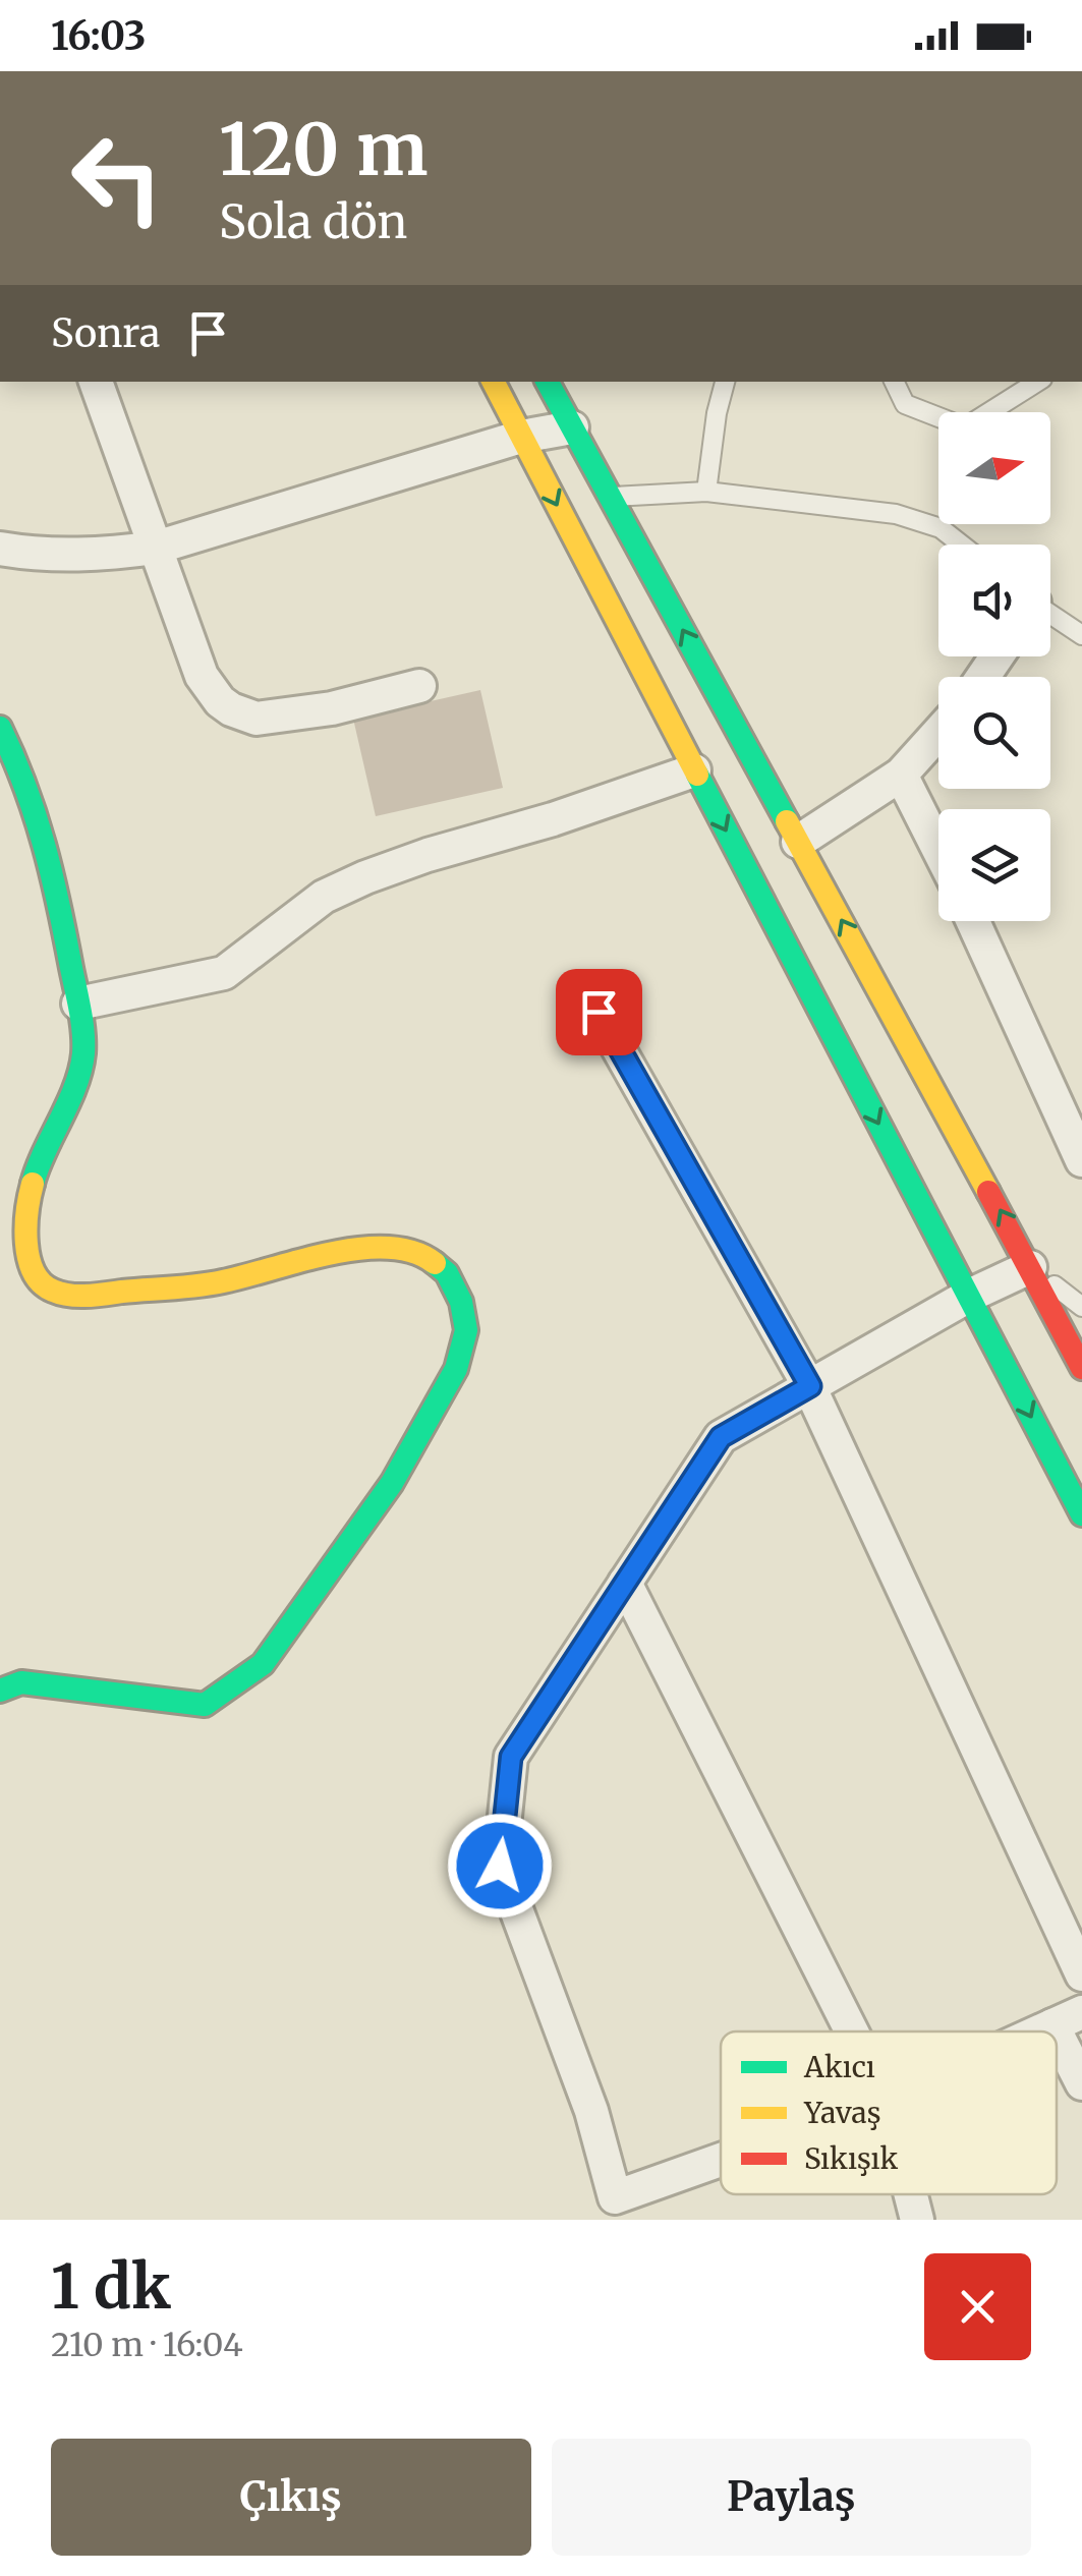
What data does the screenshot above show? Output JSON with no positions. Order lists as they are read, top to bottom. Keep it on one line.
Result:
{"legend":["Akıcı","Yavaş","Sıkışık"],"north":"right","page":{"status":"16:03","turn":["120 m","Sola dön"],"then":"Sonra","heading":["1 dk","210 m · 16:04"],"buttons":["Çıkış","Paylaş"]}}
